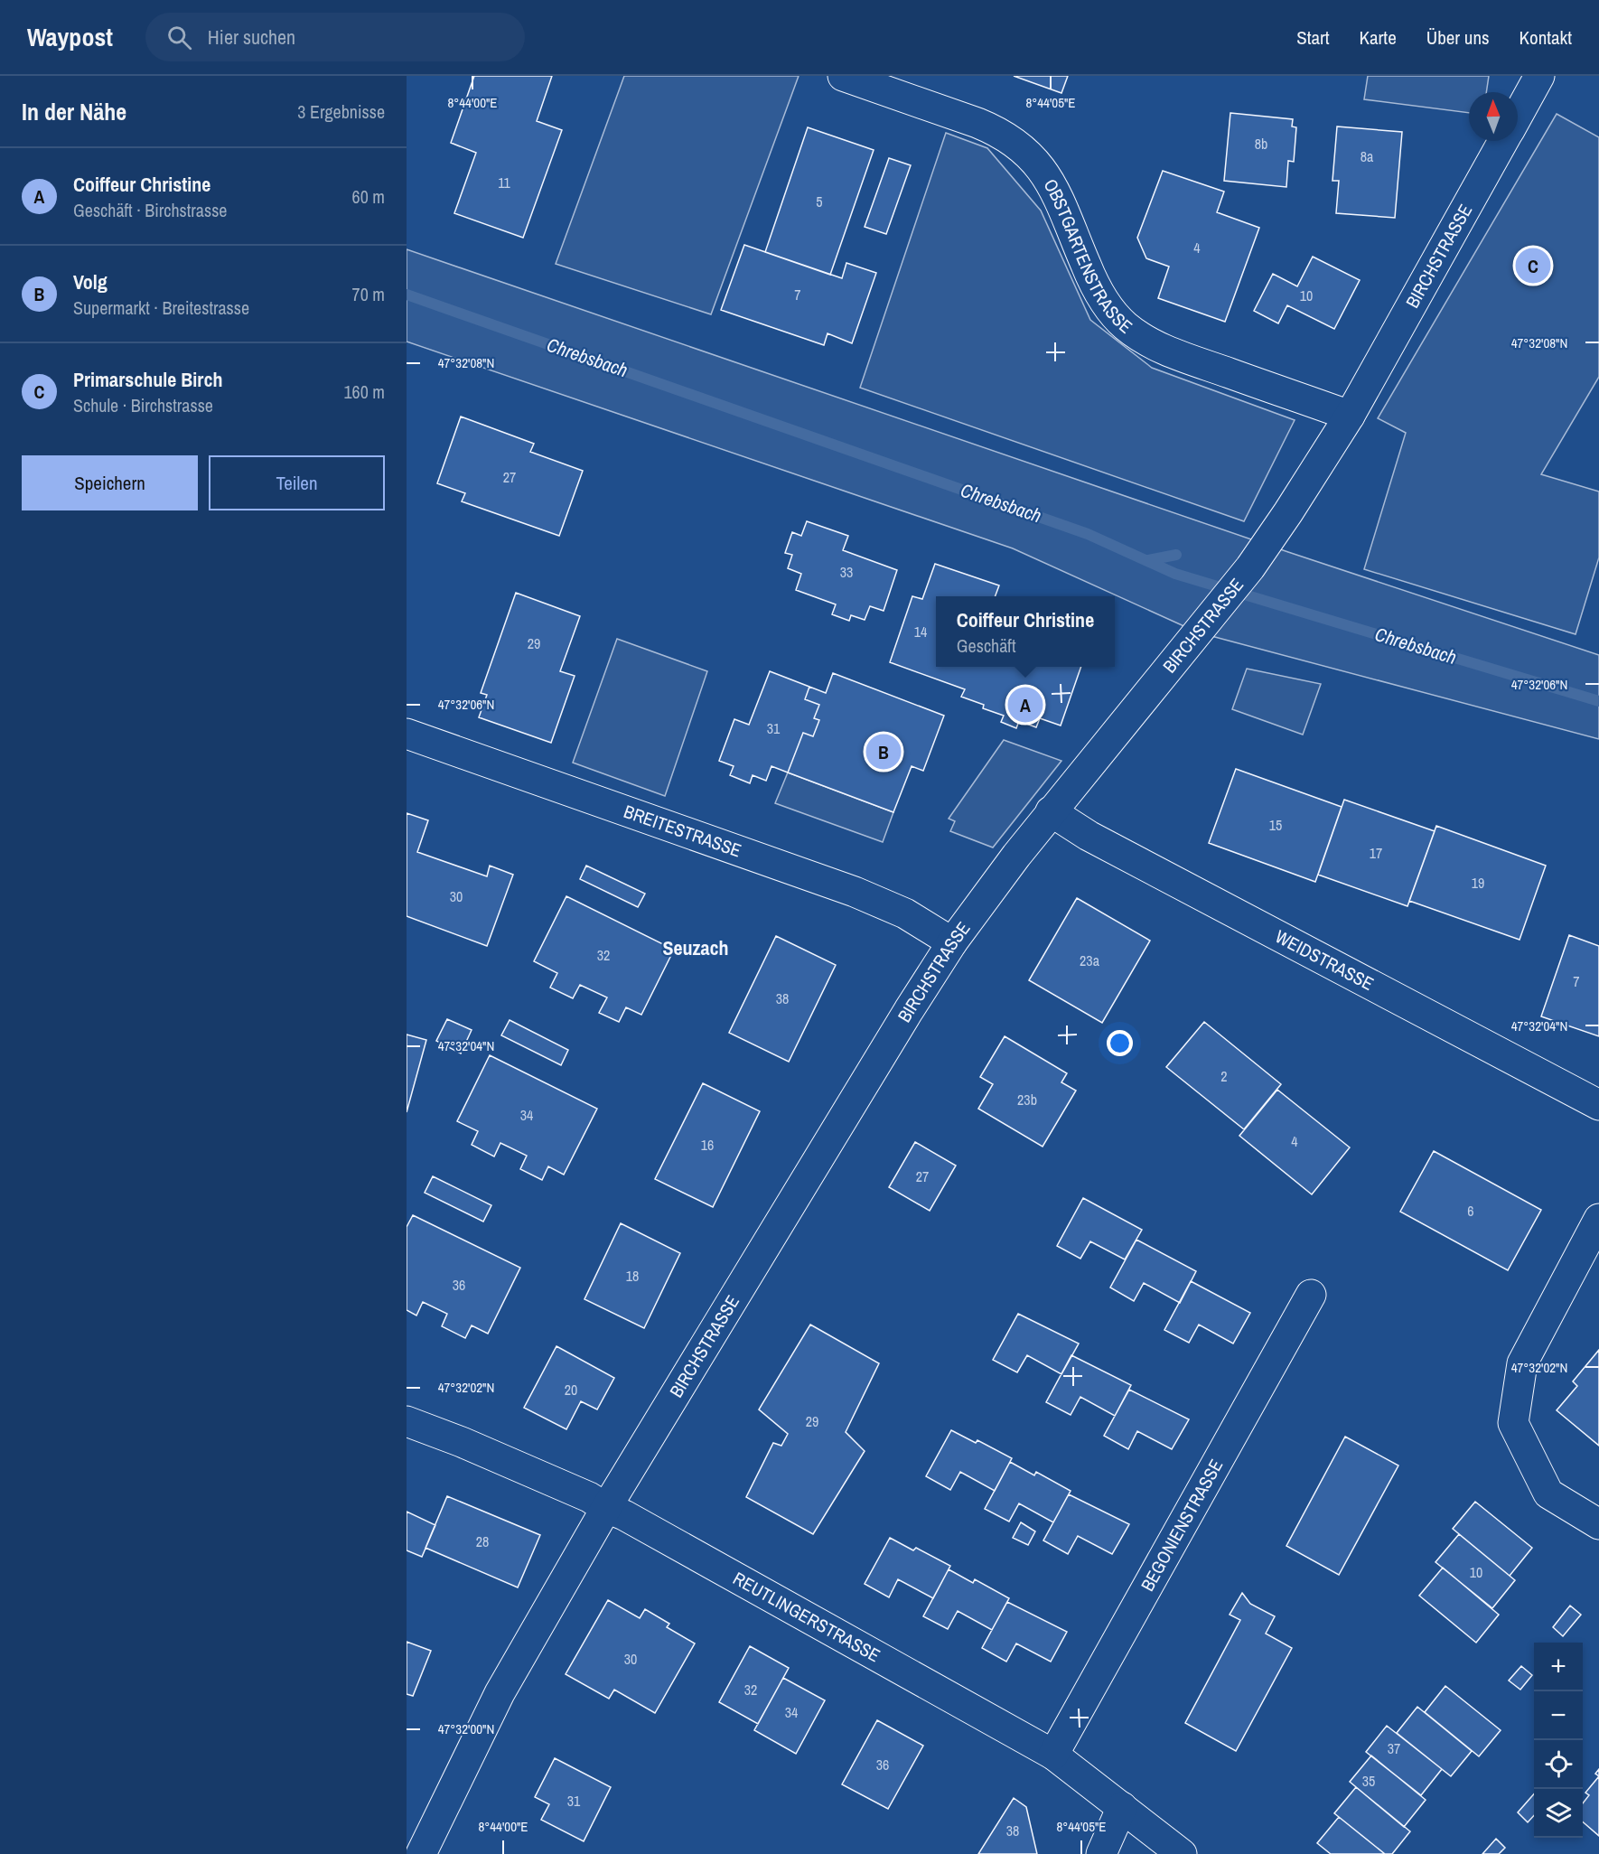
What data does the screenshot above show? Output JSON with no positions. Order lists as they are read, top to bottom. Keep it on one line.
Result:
{"streets":{"street":["OBSTGARTENSTRASSE","BIRCHSTRASSE","BREITESTRASSE","WEIDSTRASSE","BEGONIENSTRASSE","REUTLINGERSTRASSE"]},"crossings":[["OBSTGARTENSTRASSE","BIRCHSTRASSE"],["BIRCHSTRASSE","BREITESTRASSE"],["BIRCHSTRASSE","WEIDSTRASSE"],["BIRCHSTRASSE","REUTLINGERSTRASSE"],["BEGONIENSTRASSE","REUTLINGERSTRASSE"]],"districts":["Seuzach"],"water":["Chrebsbach"],"house_numbers":["8b","8a","11","5","4","7","10","27","33","14","29","31","15","17","19","30","32","23a","7","38","2","23b","34","4","16","27","6","18","36","20","29","28","10","30","32","34","37","36","35","31","38"],"north":"top","page":{"header":"Waypost","search":"Hier suchen","nav":["Start","Karte","Über uns","Kontakt"],"heading":["In der Nähe","3 Ergebnisse"],"list":[{"mark":"A","name":"Coiffeur Christine","note":"Geschäft · Birchstrasse","value":"60 m"},{"mark":"B","name":"Volg","note":"Supermarkt · Breitestrasse","value":"70 m"},{"mark":"C","name":"Primarschule Birch","note":"Schule · Birchstrasse","value":"160 m"}],"pins":["C","A","B"],"buttons":["Speichern","Teilen"],"popup":["Coiffeur Christine","Geschäft"],"map_buttons":["+","−"]},"coordinates":["8°44'00\"E","8°44'05\"E","47°32'08\"N","47°32'06\"N","47°32'04\"N","47°32'02\"N","47°32'00\"N"]}
